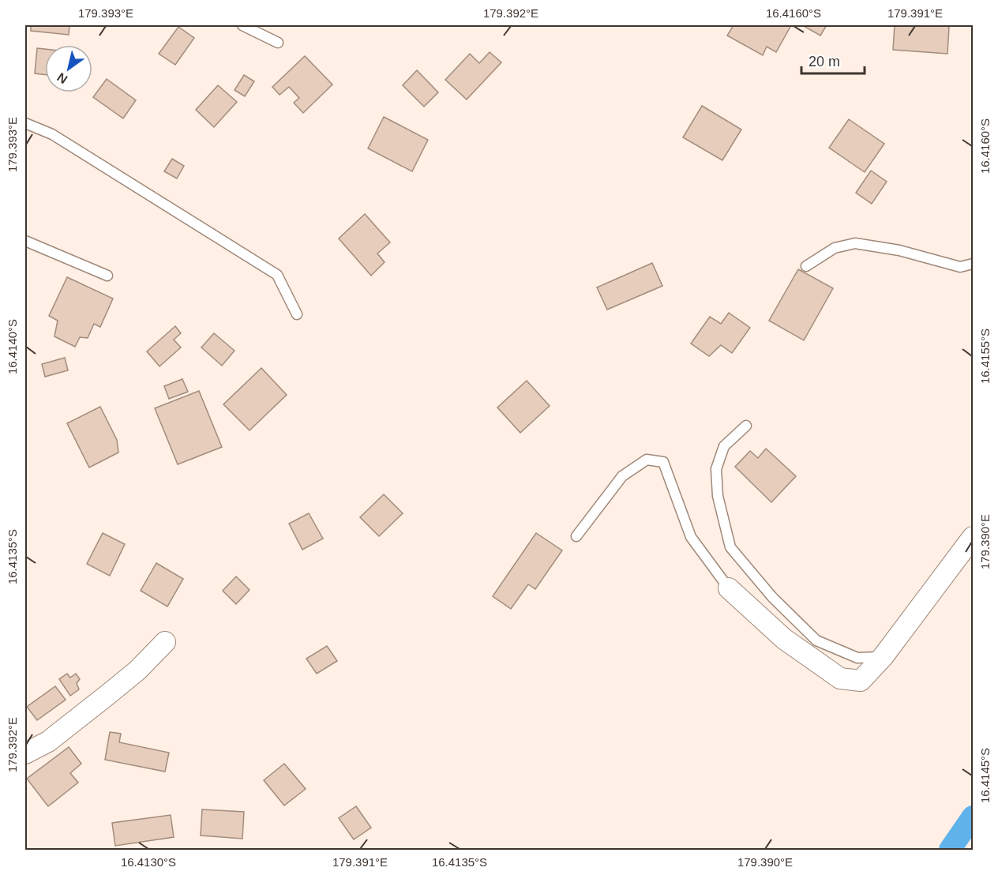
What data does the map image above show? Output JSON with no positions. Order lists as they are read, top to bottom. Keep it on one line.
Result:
{"scale_bar":"20 m","north":"bottom left","coordinates":["179.393°E","179.392°E","16.4160°S","179.391°E","16.4140°S","16.4155°S","179.390°E","16.4135°S","16.4145°S","16.4130°S"]}
